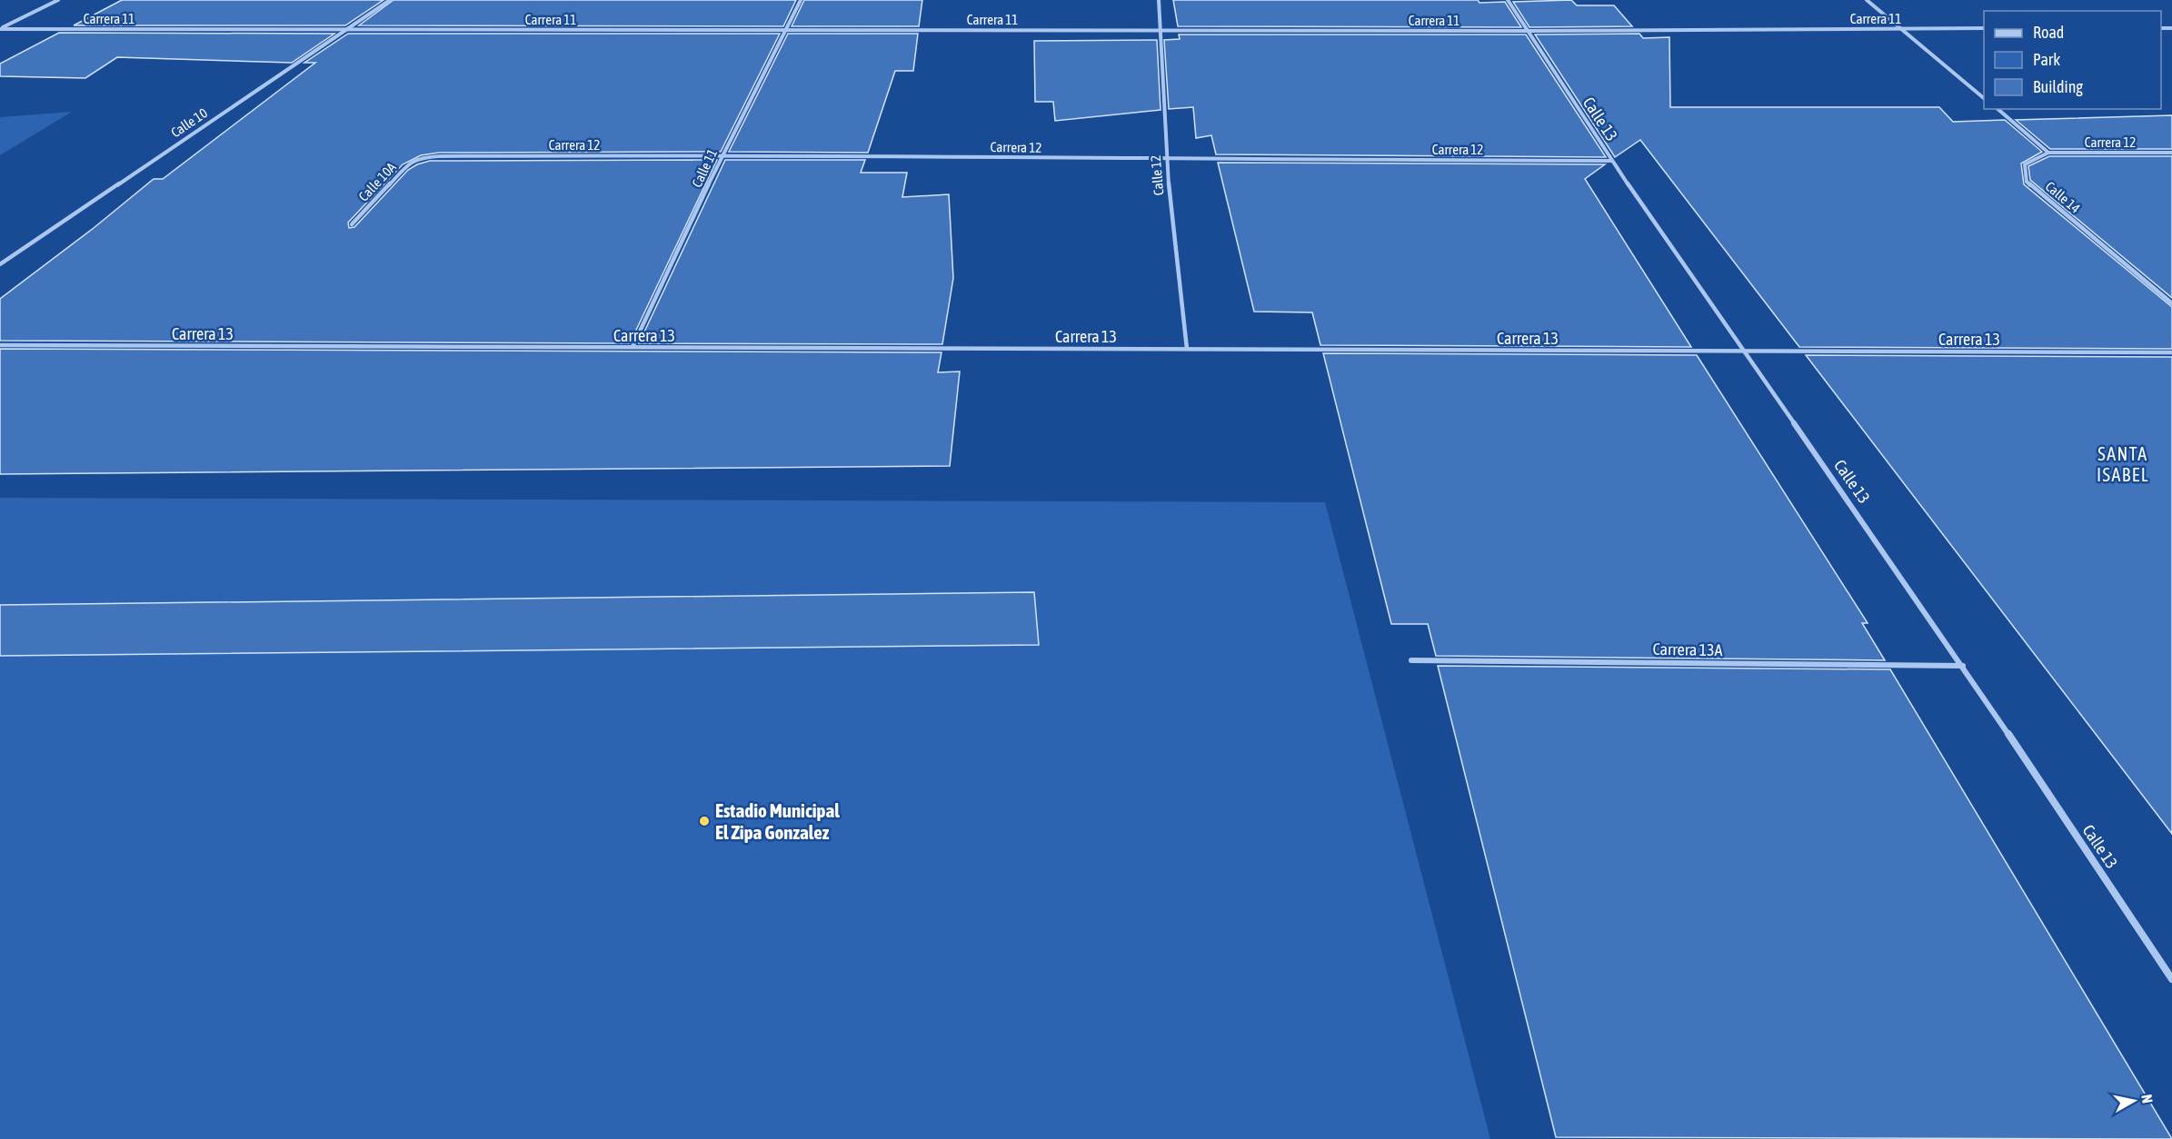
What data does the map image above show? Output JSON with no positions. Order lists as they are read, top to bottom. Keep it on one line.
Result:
{"streets":{"street":["Carrera 11","Calle 13","Calle 10","Carrera 12","Calle 11","Calle 12","Calle 10A","Calle 14","Carrera 13","Carrera 13A"]},"crossings":[["Carrera 11","Calle 13"],["Carrera 11","Calle 10"],["Carrera 11","Calle 11"],["Carrera 11","Calle 12"],["Calle 13","Carrera 12"],["Calle 13","Carrera 13"],["Calle 13","Carrera 13A"],["Carrera 12","Calle 11"],["Carrera 12","Calle 12"],["Carrera 12","Calle 10A"],["Carrera 12","Calle 14"],["Calle 11","Carrera 13"],["Calle 12","Carrera 13"]],"districts":["SANTA ISABEL"],"places":["Estadio Municipal El Zipa Gonzalez"],"legend":["Road","Park","Building"],"north":"right"}
